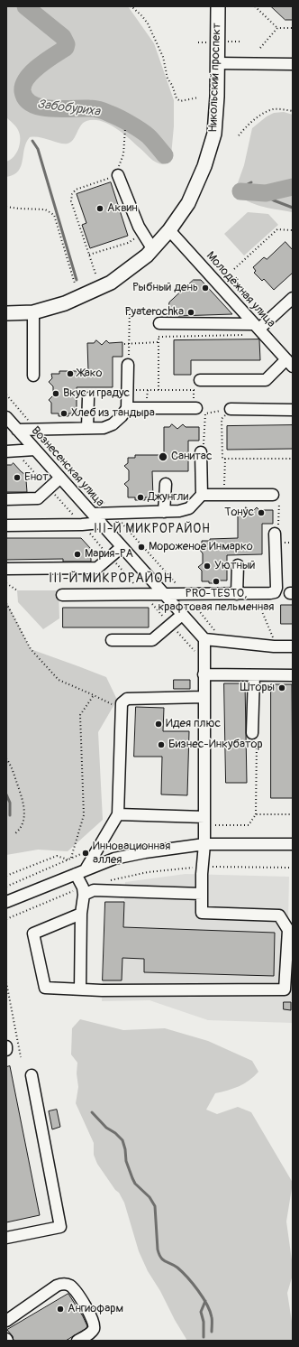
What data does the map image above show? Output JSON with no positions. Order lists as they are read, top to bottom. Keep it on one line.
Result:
{"streets":{"main road":["Никольский проспект"],"street":["Молодёжная улица","Вознесенская улица"]},"crossings":[["Никольский проспект","Молодёжная улица"]],"districts":["III-Й МИКРОРАЙОН","III-Й МИКРОРАЙОН"],"water":["Забобуриха"],"places":["Аквин","Рыбный день","Pyaterochka","Жако","Вкус и градус","Хлеб из тандыра","Санитас","Енот","Джунгли","Тонус","Мороженое Инмарко","Мария-РА","Уютный","PRO-TESTO, крафтовая пельменная","Шторы","Идея плюс","Бизнес-Инкубатор","Инновационная аллея","Ангиофарм"]}
